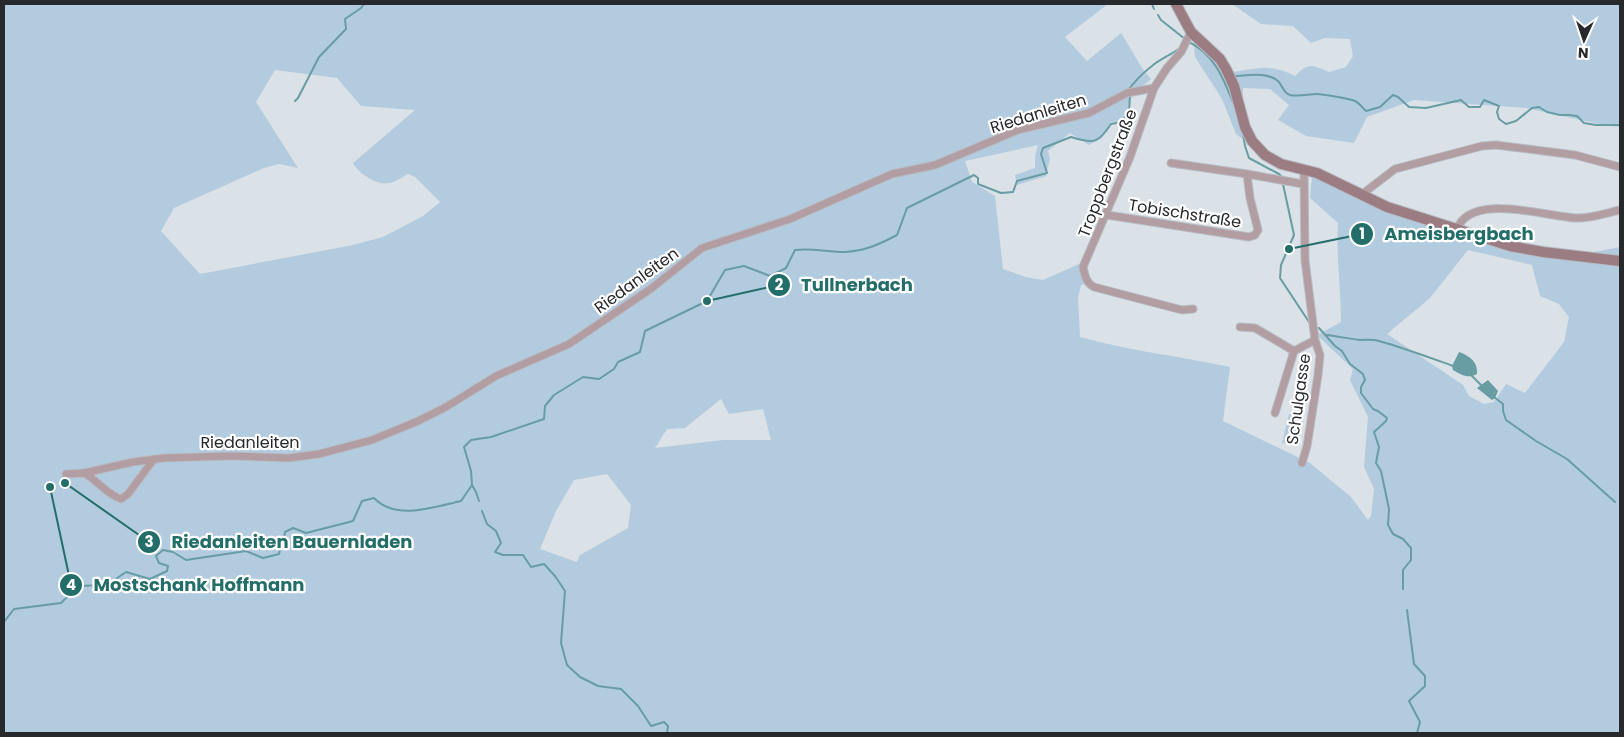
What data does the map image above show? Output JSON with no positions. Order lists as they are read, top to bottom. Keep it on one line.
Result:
{"streets":{"street":["Riedanleiten","Troppbergstraße","Tobischstraße","Schulgasse"]},"crossings":[["Riedanleiten","Troppbergstraße"],["Troppbergstraße","Tobischstraße"]],"places":["Ameisbergbach","Tullnerbach","Riedanleiten Bauernladen","Mostschank Hoffmann"],"north":"bottom"}
